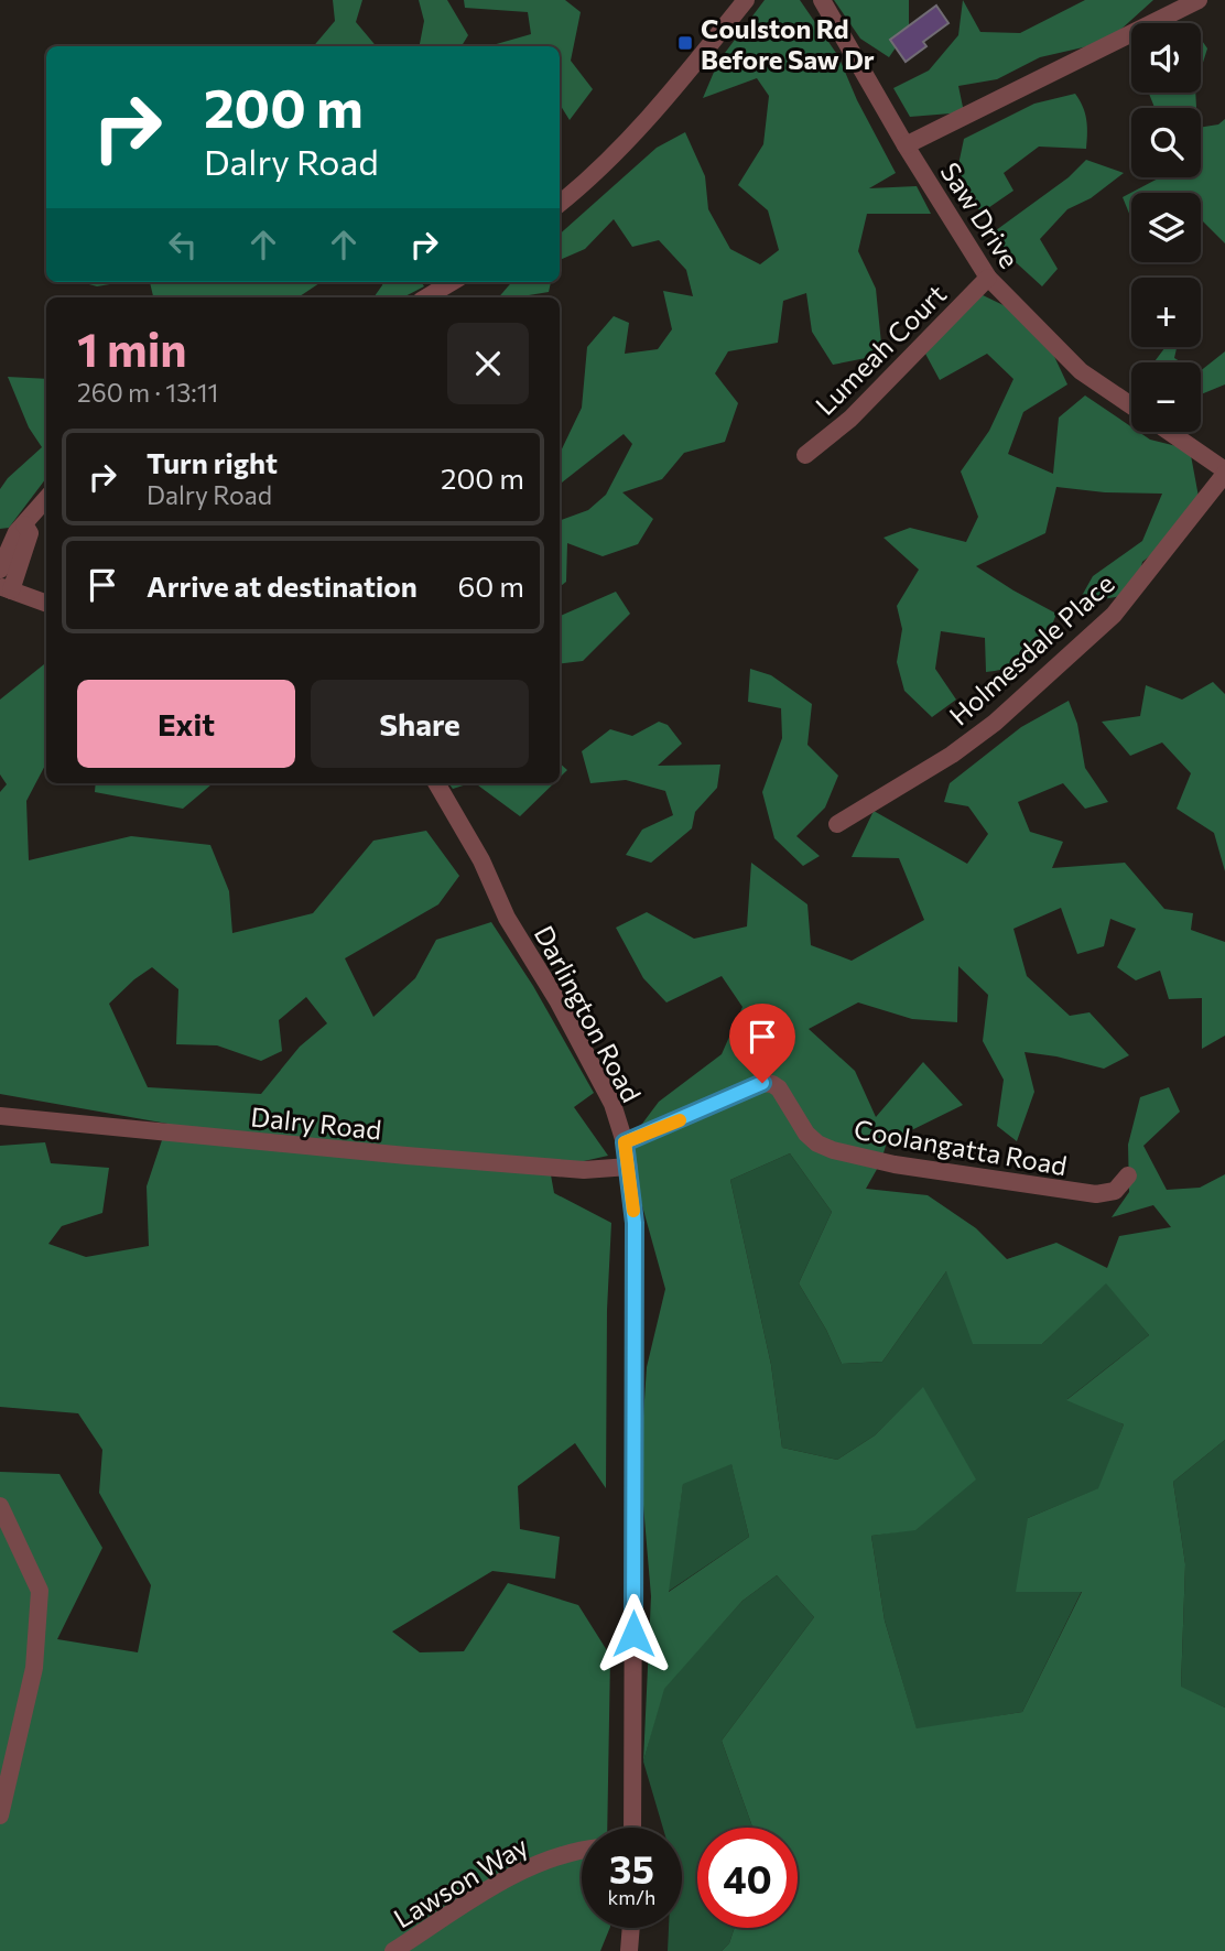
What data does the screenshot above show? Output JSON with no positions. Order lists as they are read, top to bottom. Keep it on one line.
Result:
{"streets":{"street":["Saw Drive","Lumeah Court","Holmesdale Place","Darlington Road","Dalry Road","Coolangatta Road","Lawson Way"]},"crossings":[["Saw Drive","Lumeah Court"],["Saw Drive","Holmesdale Place"],["Darlington Road","Dalry Road"],["Darlington Road","Coolangatta Road"]],"places":{"transit":["Coulston Rd Before Saw Dr"]},"page":{"map_buttons":["+","−"],"turn":["200 m","Dalry Road"],"heading":["1 min","260 m · 13:11"],"list":[{"name":"Turn right","note":"Dalry Road","value":"200 m"},{"name":"Arrive at destination","value":"60 m"}],"buttons":["Exit","Share"],"speed":"35 km/h","limit":"40"}}
